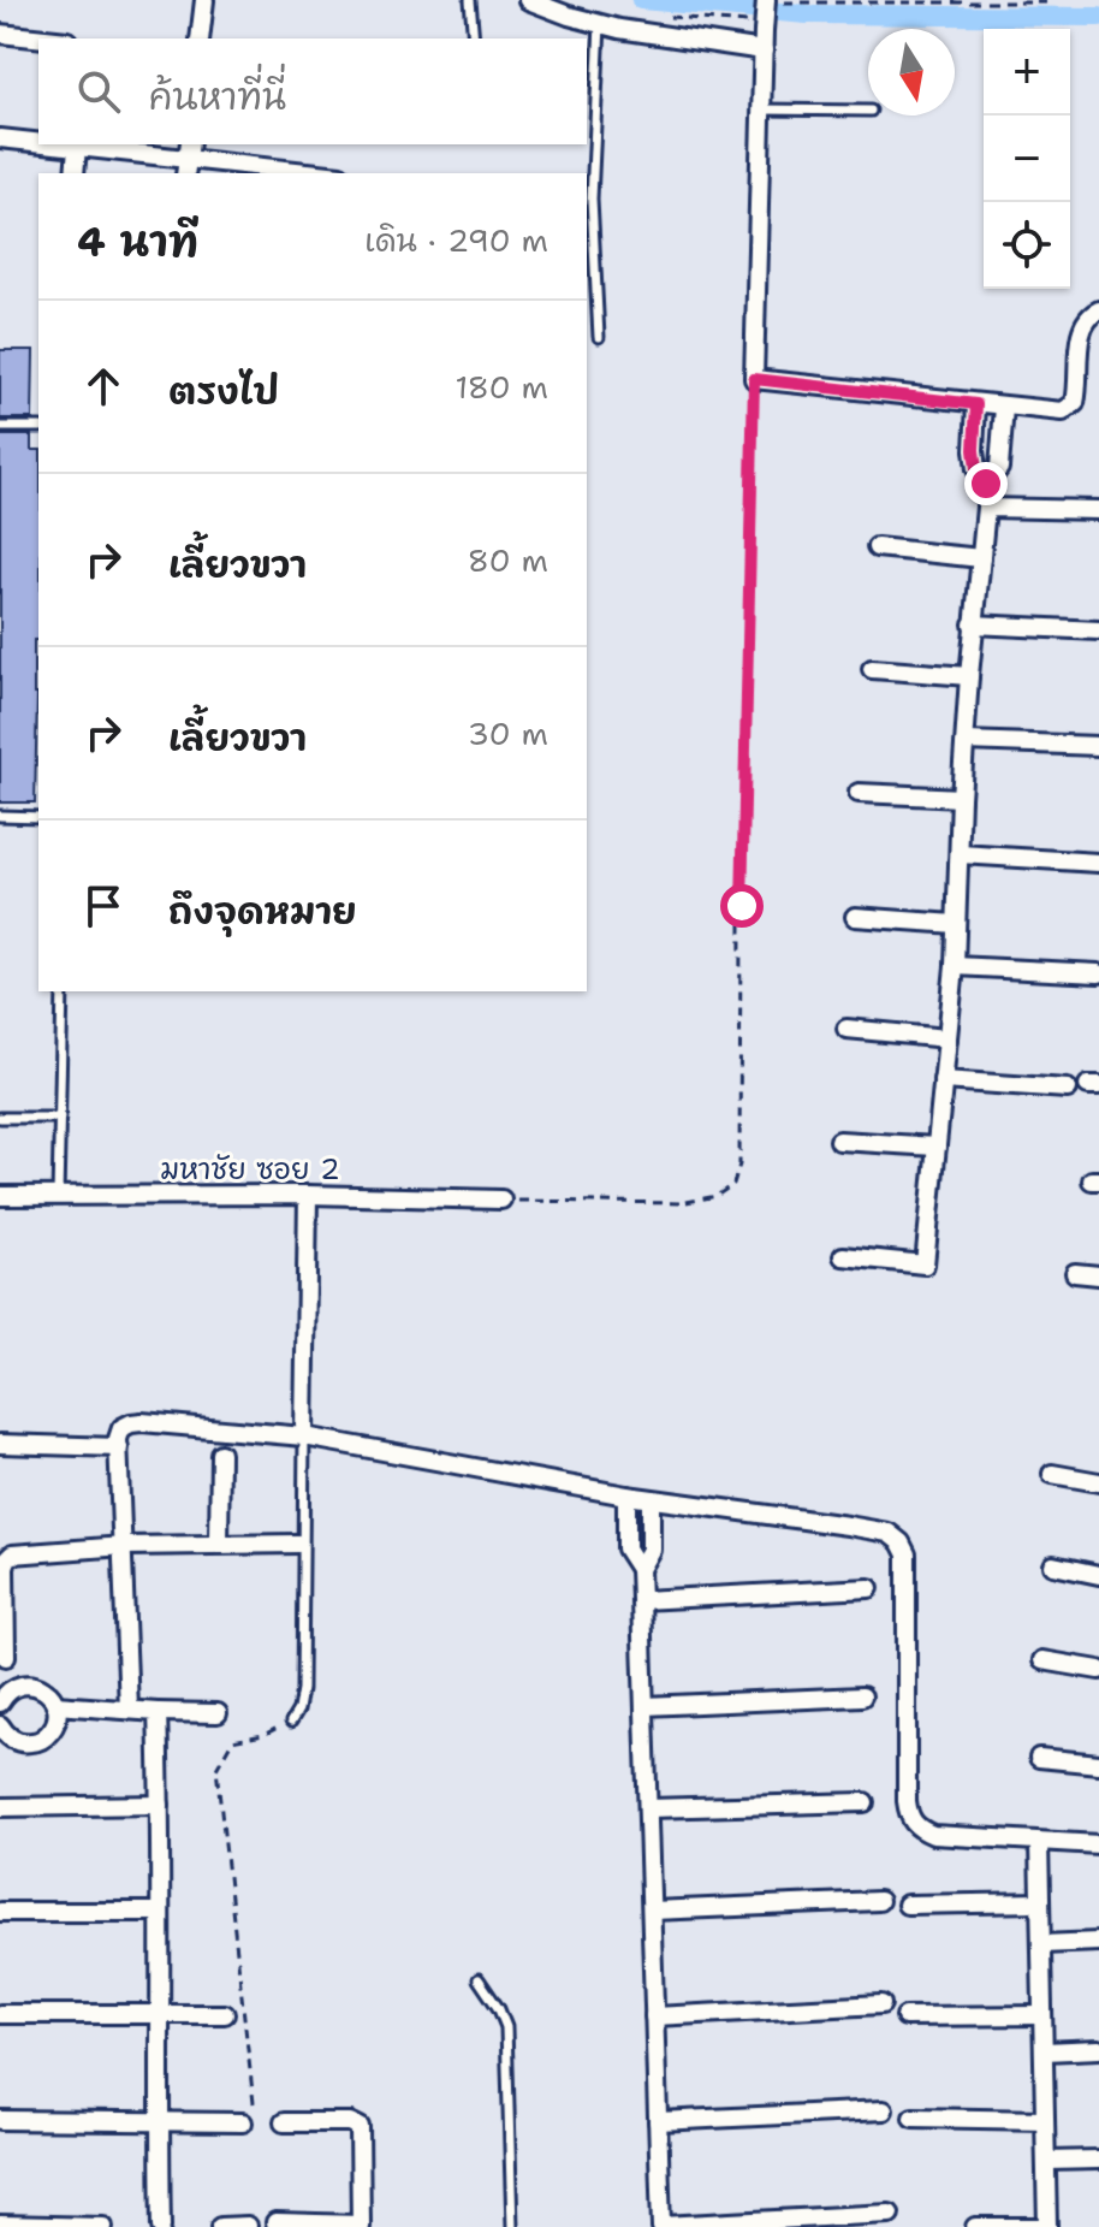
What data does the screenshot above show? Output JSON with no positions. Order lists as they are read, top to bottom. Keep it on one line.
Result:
{"streets":{"street":["มหาชัย ซอย 2"]},"north":"bottom","page":{"map_buttons":["+","−"],"search":"ค้นหาที่นี่","heading":["4 นาที","เดิน · 290 m"],"list":[["ตรงไป","180 m"],["เลี้ยวขวา","80 m"],["เลี้ยวขวา","30 m"],"ถึงจุดหมาย"]}}
